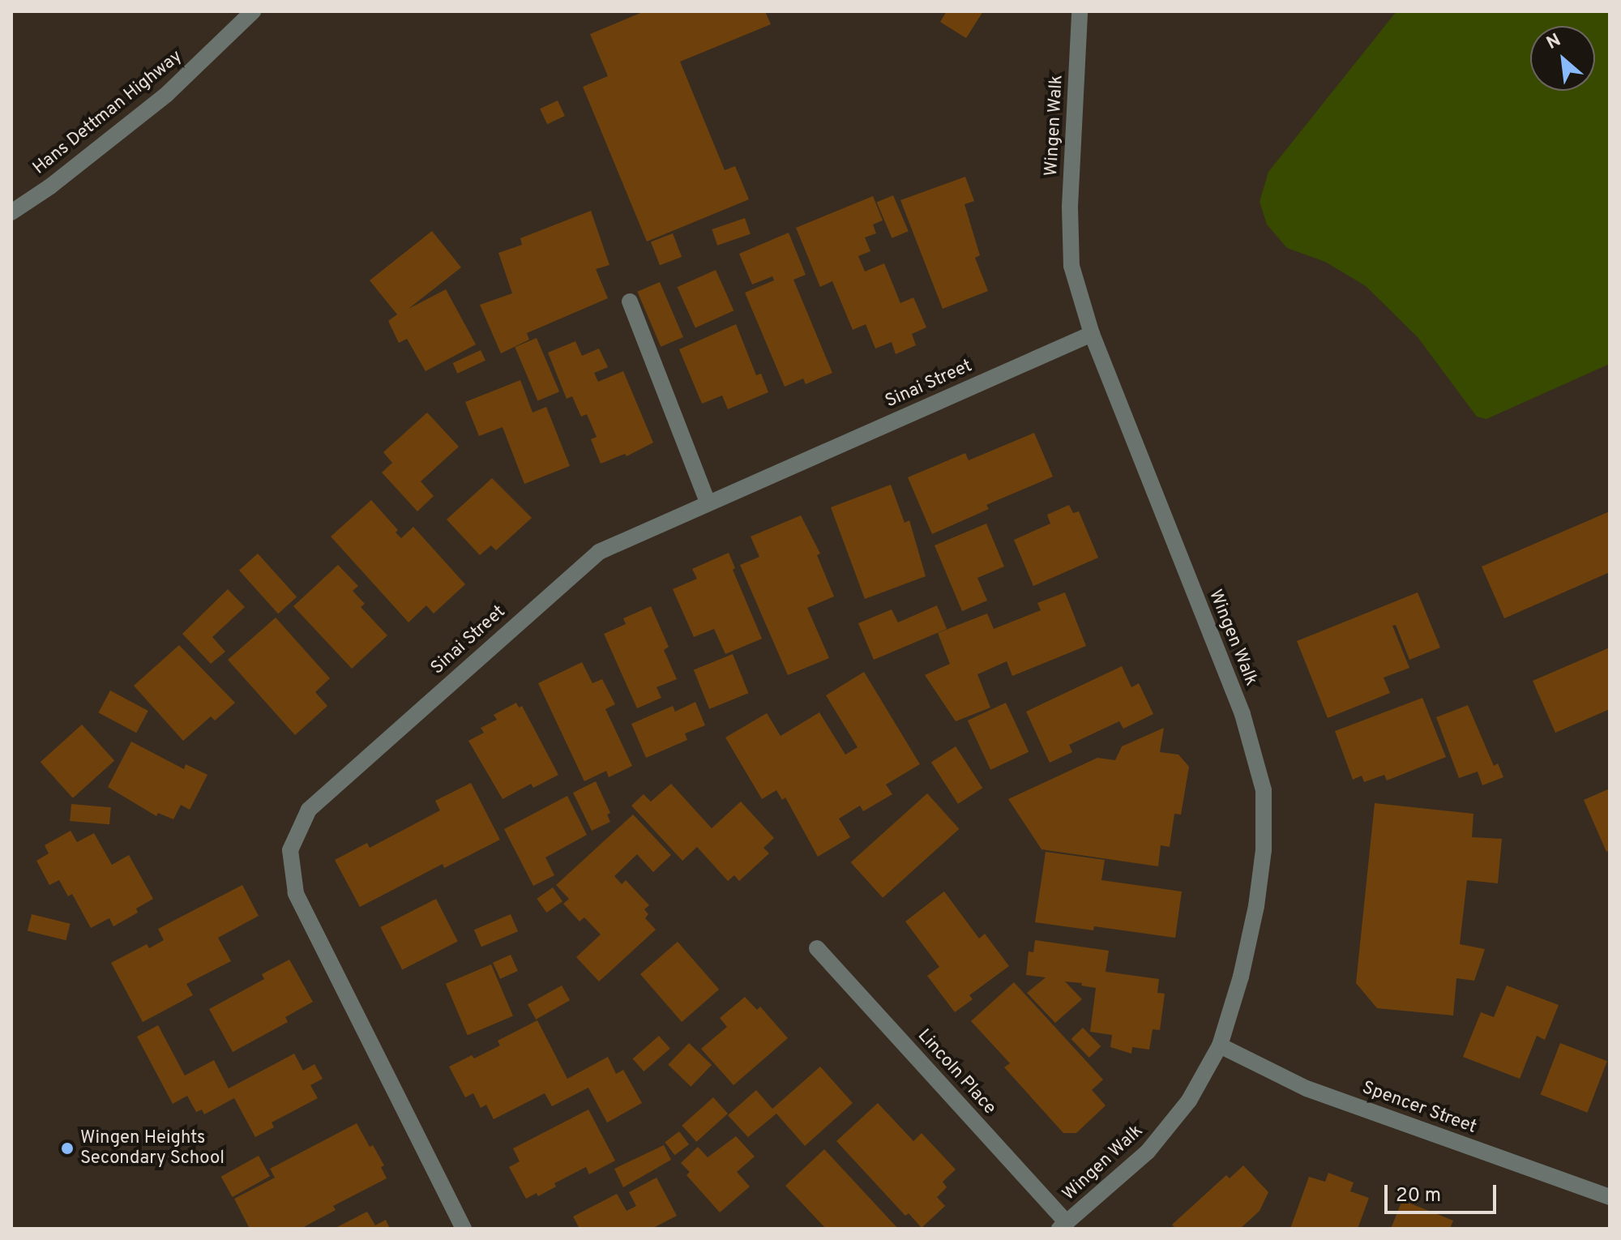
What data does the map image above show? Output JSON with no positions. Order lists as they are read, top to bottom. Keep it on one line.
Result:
{"streets":{"street":["Hans Dettman Highway","Wingen Walk","Sinai Street","Lincoln Place","Spencer Street"]},"crossings":[["Wingen Walk","Sinai Street"],["Wingen Walk","Lincoln Place"],["Wingen Walk","Spencer Street"]],"places":["Wingen Heights Secondary School"],"scale_bar":"20 m","north":"top left"}
